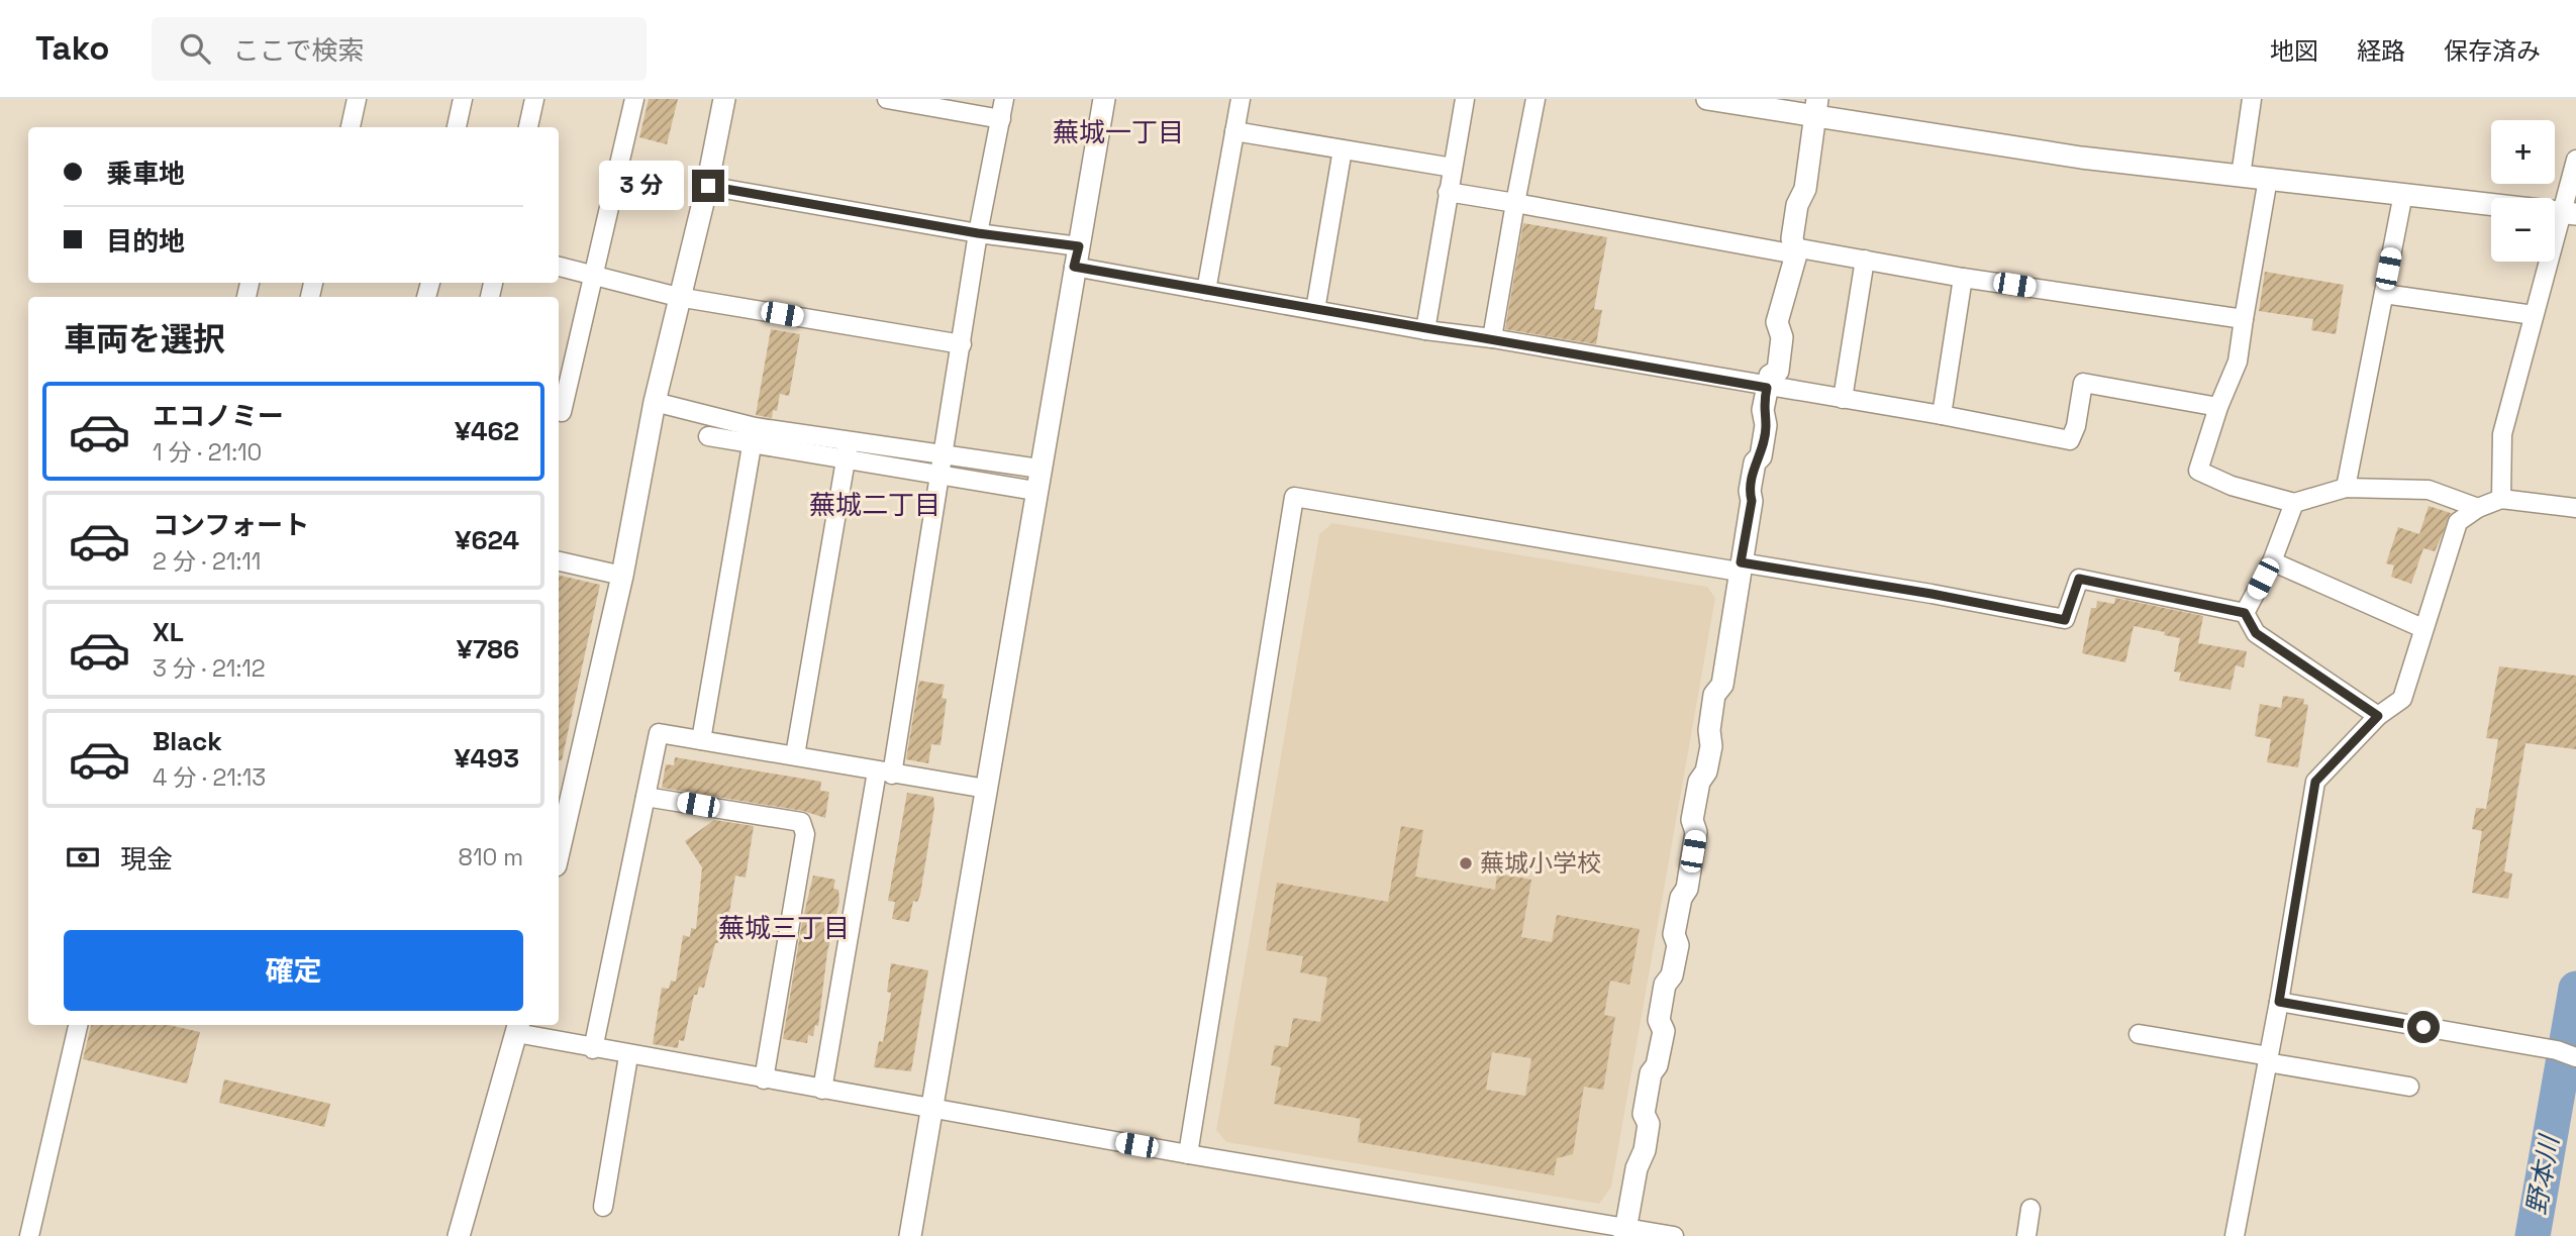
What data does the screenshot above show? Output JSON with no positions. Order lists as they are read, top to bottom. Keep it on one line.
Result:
{"districts":["蕪城一丁目","蕪城二丁目","蕪城三丁目"],"water":["野本川"],"places":["蕪城小学校"],"page":{"header":"Tako","search":"ここで検索","nav":["地図","経路","保存済み"],"map_buttons":["+","−"],"banner":["乗車地","目的地"],"bubble":"3 分","heading":"車両を選択","list":[{"name":"エコノミー","note":"1 分 · 21:10","value":"¥462"},{"name":"コンフォート","note":"2 分 · 21:11","value":"¥624"},{"name":"XL","note":"3 分 · 21:12","value":"¥786"},{"name":"Black","note":"4 分 · 21:13","value":"¥493"}],"pay":["現金","810 m"],"buttons":"確定"}}
